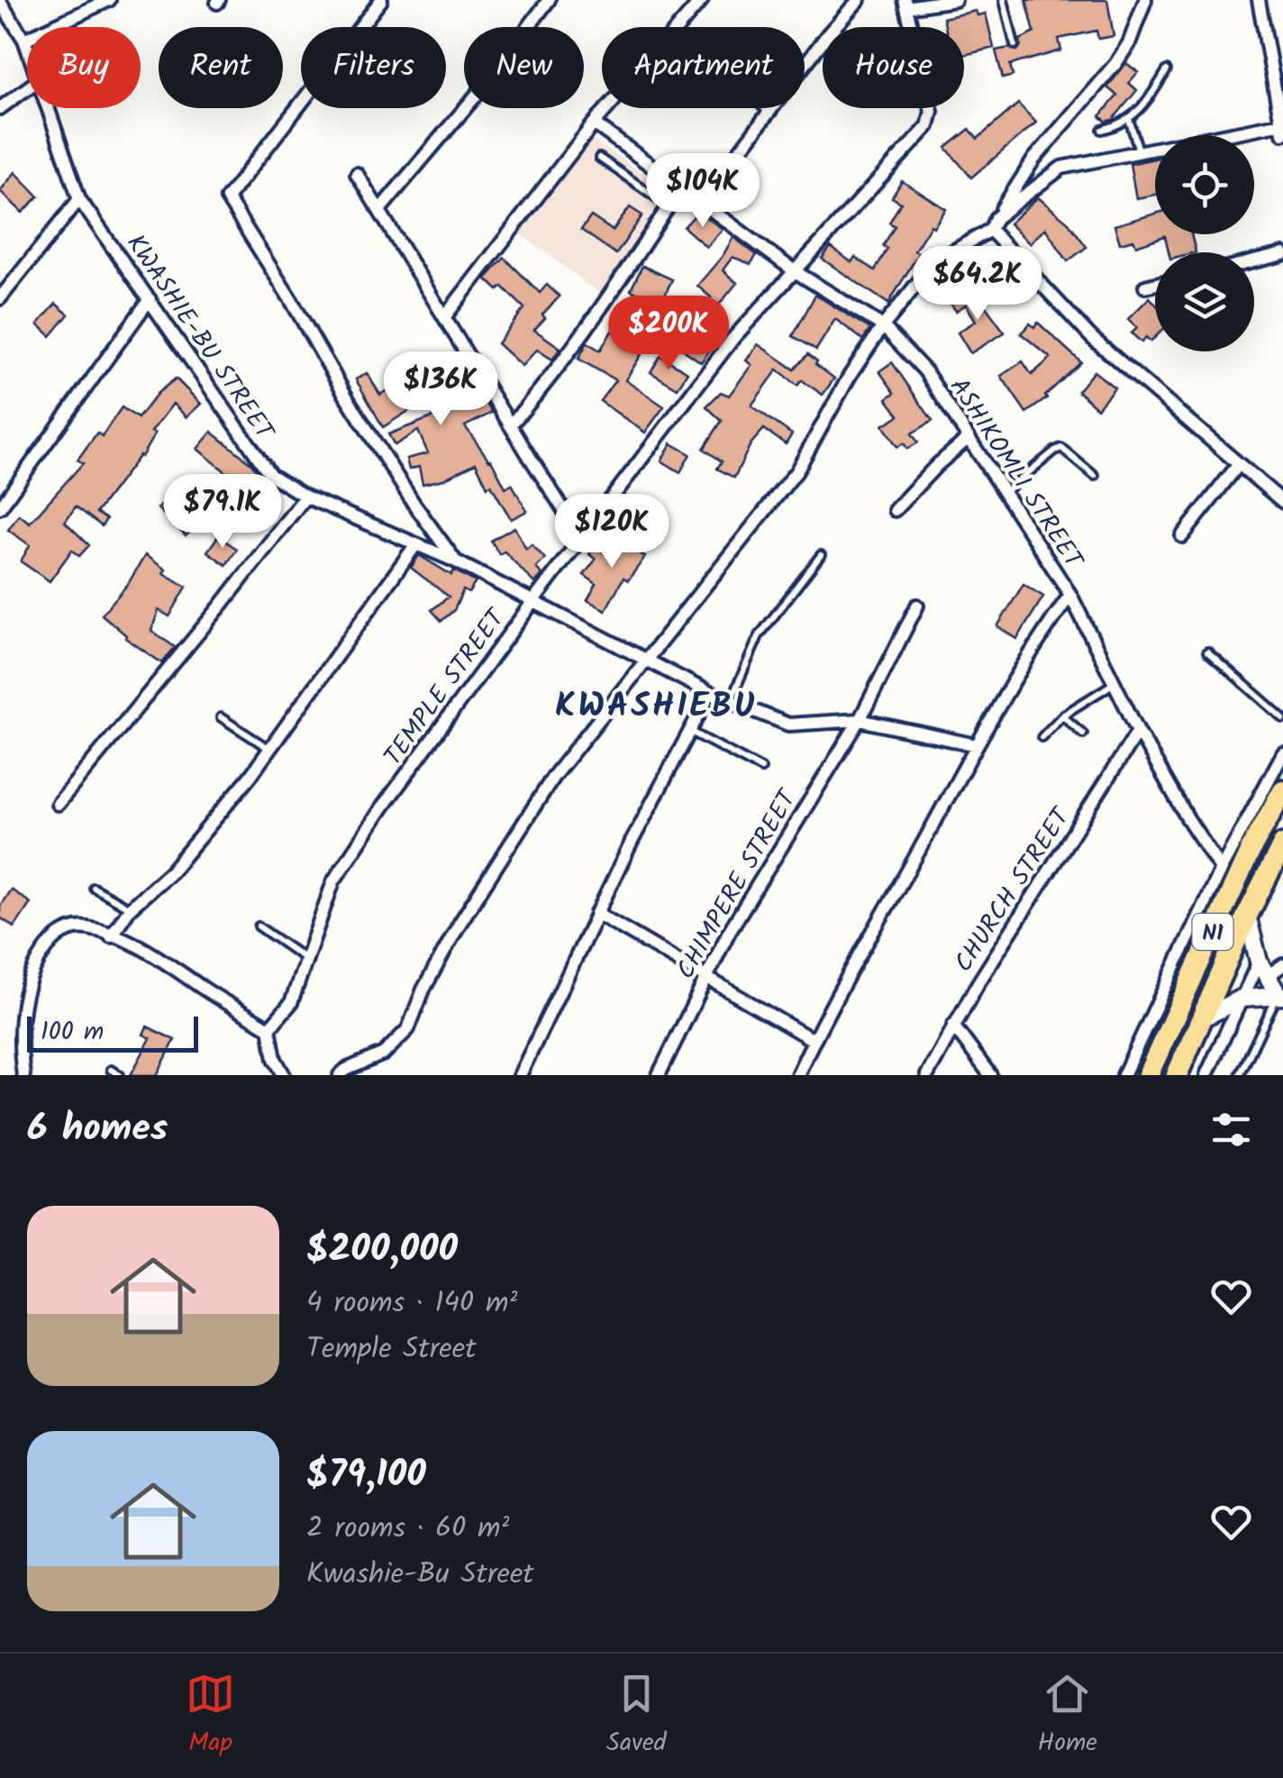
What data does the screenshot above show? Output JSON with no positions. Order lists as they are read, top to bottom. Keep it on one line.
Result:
{"streets":{"highway":["N1"],"street":["KWASHIE-BU STREET","ASHIKOMLI STREET","TEMPLE STREET","CHIMPERE STREET","CHURCH STREET"]},"crossings":[["KWASHIE-BU STREET","TEMPLE STREET"],["KWASHIE-BU STREET","CHIMPERE STREET"],["ASHIKOMLI STREET","TEMPLE STREET"],["ASHIKOMLI STREET","CHURCH STREET"]],"districts":["KWASHIEBU"],"scale_bar":"100 m","page":{"chip":["Buy","Rent","Filters","New","Apartment","House"],"price":["$104K","$64.2K","$200K","$136K","$79.1K","$120K"],"scale":"100 m","heading":"6 homes","list":[{"name":"$200,000","note":"4 rooms · 140 m² · Temple Street"},{"name":"$79,100","note":"2 rooms · 60 m² · Kwashie-Bu Street"}],"tabs":["Map","Saved","Home"]}}
